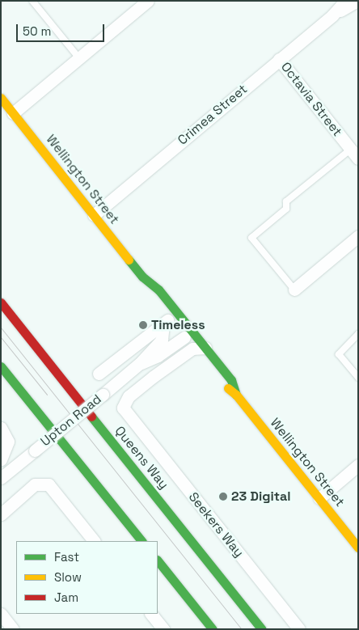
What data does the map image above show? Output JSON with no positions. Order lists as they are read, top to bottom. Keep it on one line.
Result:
{"streets":{"main road":["Wellington Street","Queens Way"],"street":["Octavia Street","Crimea Street","Upton Road","Seekers Way"]},"crossings":[["Octavia Street","Crimea Street"],["Crimea Street","Wellington Street"],["Wellington Street","Upton Road"],["Wellington Street","Seekers Way"]],"places":["Timeless","23 Digital"],"legend":["Fast","Slow","Jam"],"scale_bar":"50 m"}
